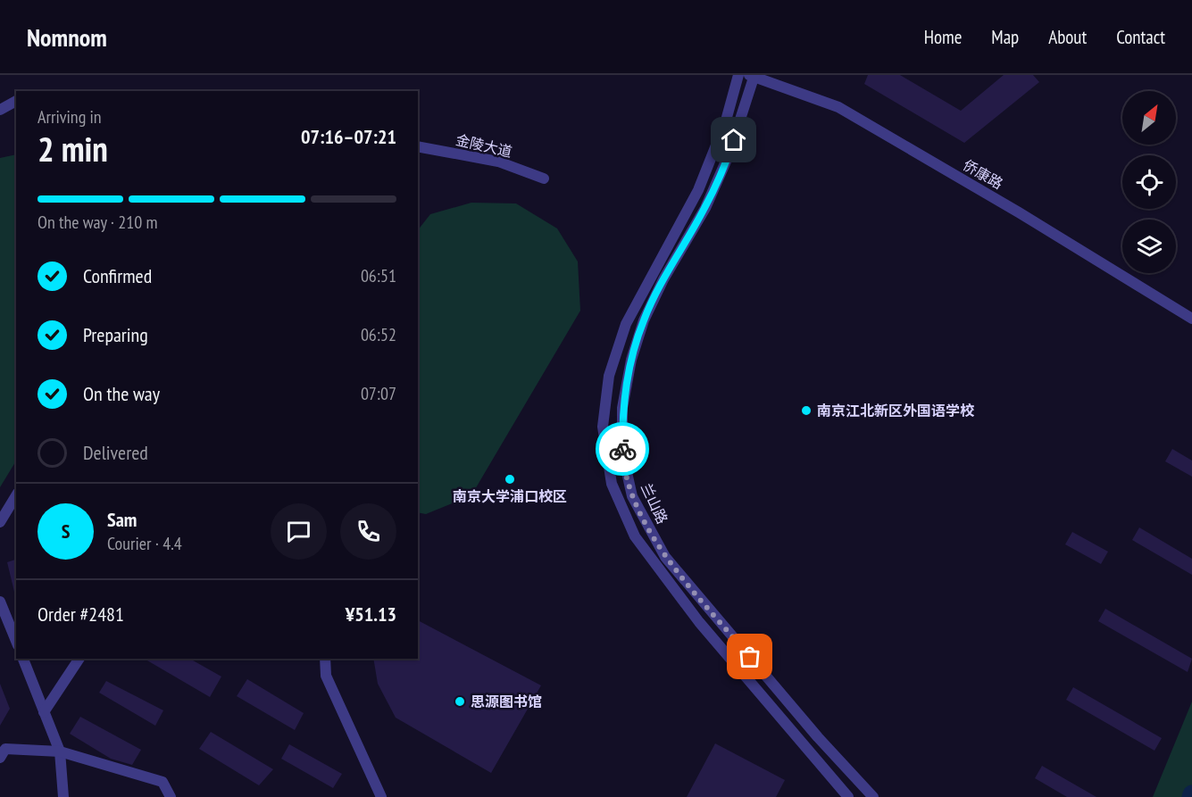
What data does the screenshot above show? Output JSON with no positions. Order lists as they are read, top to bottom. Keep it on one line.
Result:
{"streets":{"street":["金陵大道","侨康路","兰山路"]},"crossings":[["侨康路","兰山路"]],"places":["南京江北新区外国语学校","南京大学浦口校区","思源图书馆"],"north":"top right","page":{"header":"Nomnom","nav":["Home","Map","About","Contact"],"heading":["2 min","Arriving in","07:16–07:21"],"panel":["Sam","Courier · 4.4","Order #2481","¥51.13"],"bar":"On the way · 210 m","list":[["Confirmed","06:51"],["Preparing","06:52"],["On the way","07:07"],"Delivered"],"round":"S"}}
